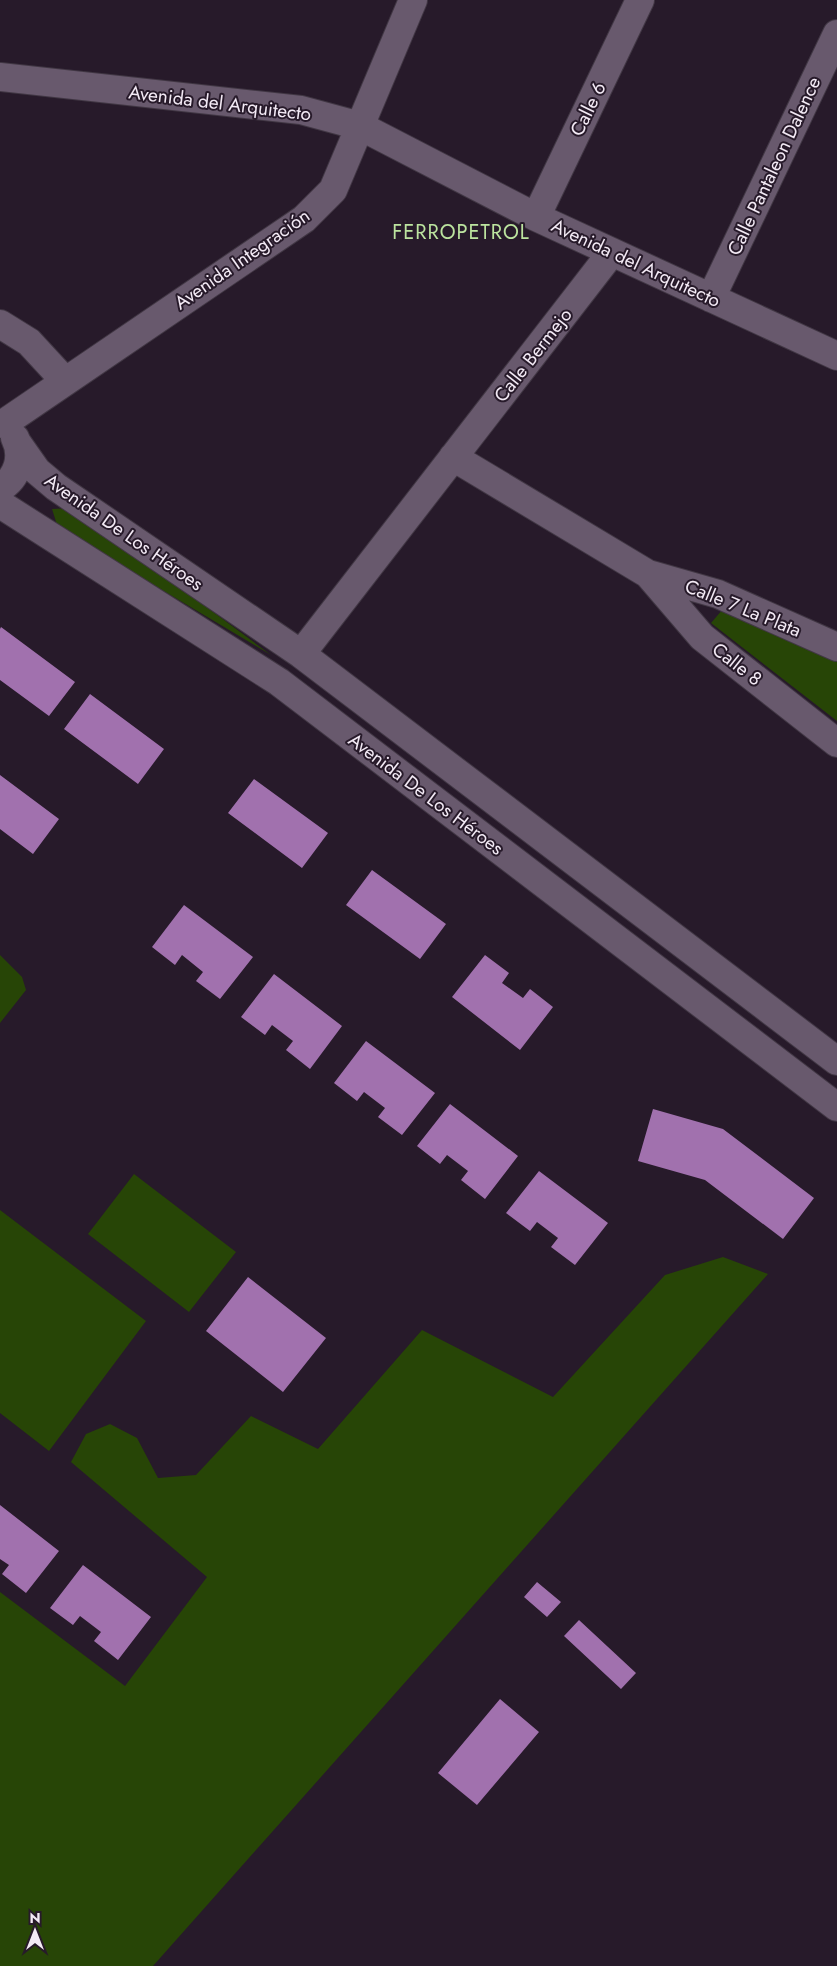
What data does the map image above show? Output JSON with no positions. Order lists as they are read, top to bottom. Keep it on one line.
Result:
{"streets":{"street":["Avenida del Arquitecto","Calle 6","Calle Pantaleon Dalence","Avenida Integración","Calle Bermejo","Avenida De Los Héroes","Calle 7 La Plata","Calle 8"]},"crossings":[["Avenida del Arquitecto","Calle 6"],["Avenida del Arquitecto","Calle Pantaleon Dalence"],["Avenida del Arquitecto","Avenida Integración"],["Avenida del Arquitecto","Calle Bermejo"],["Avenida Integración","Avenida De Los Héroes"],["Calle Bermejo","Avenida De Los Héroes"],["Calle 7 La Plata","Calle 8"]],"districts":["FERROPETROL"],"north":"top"}
